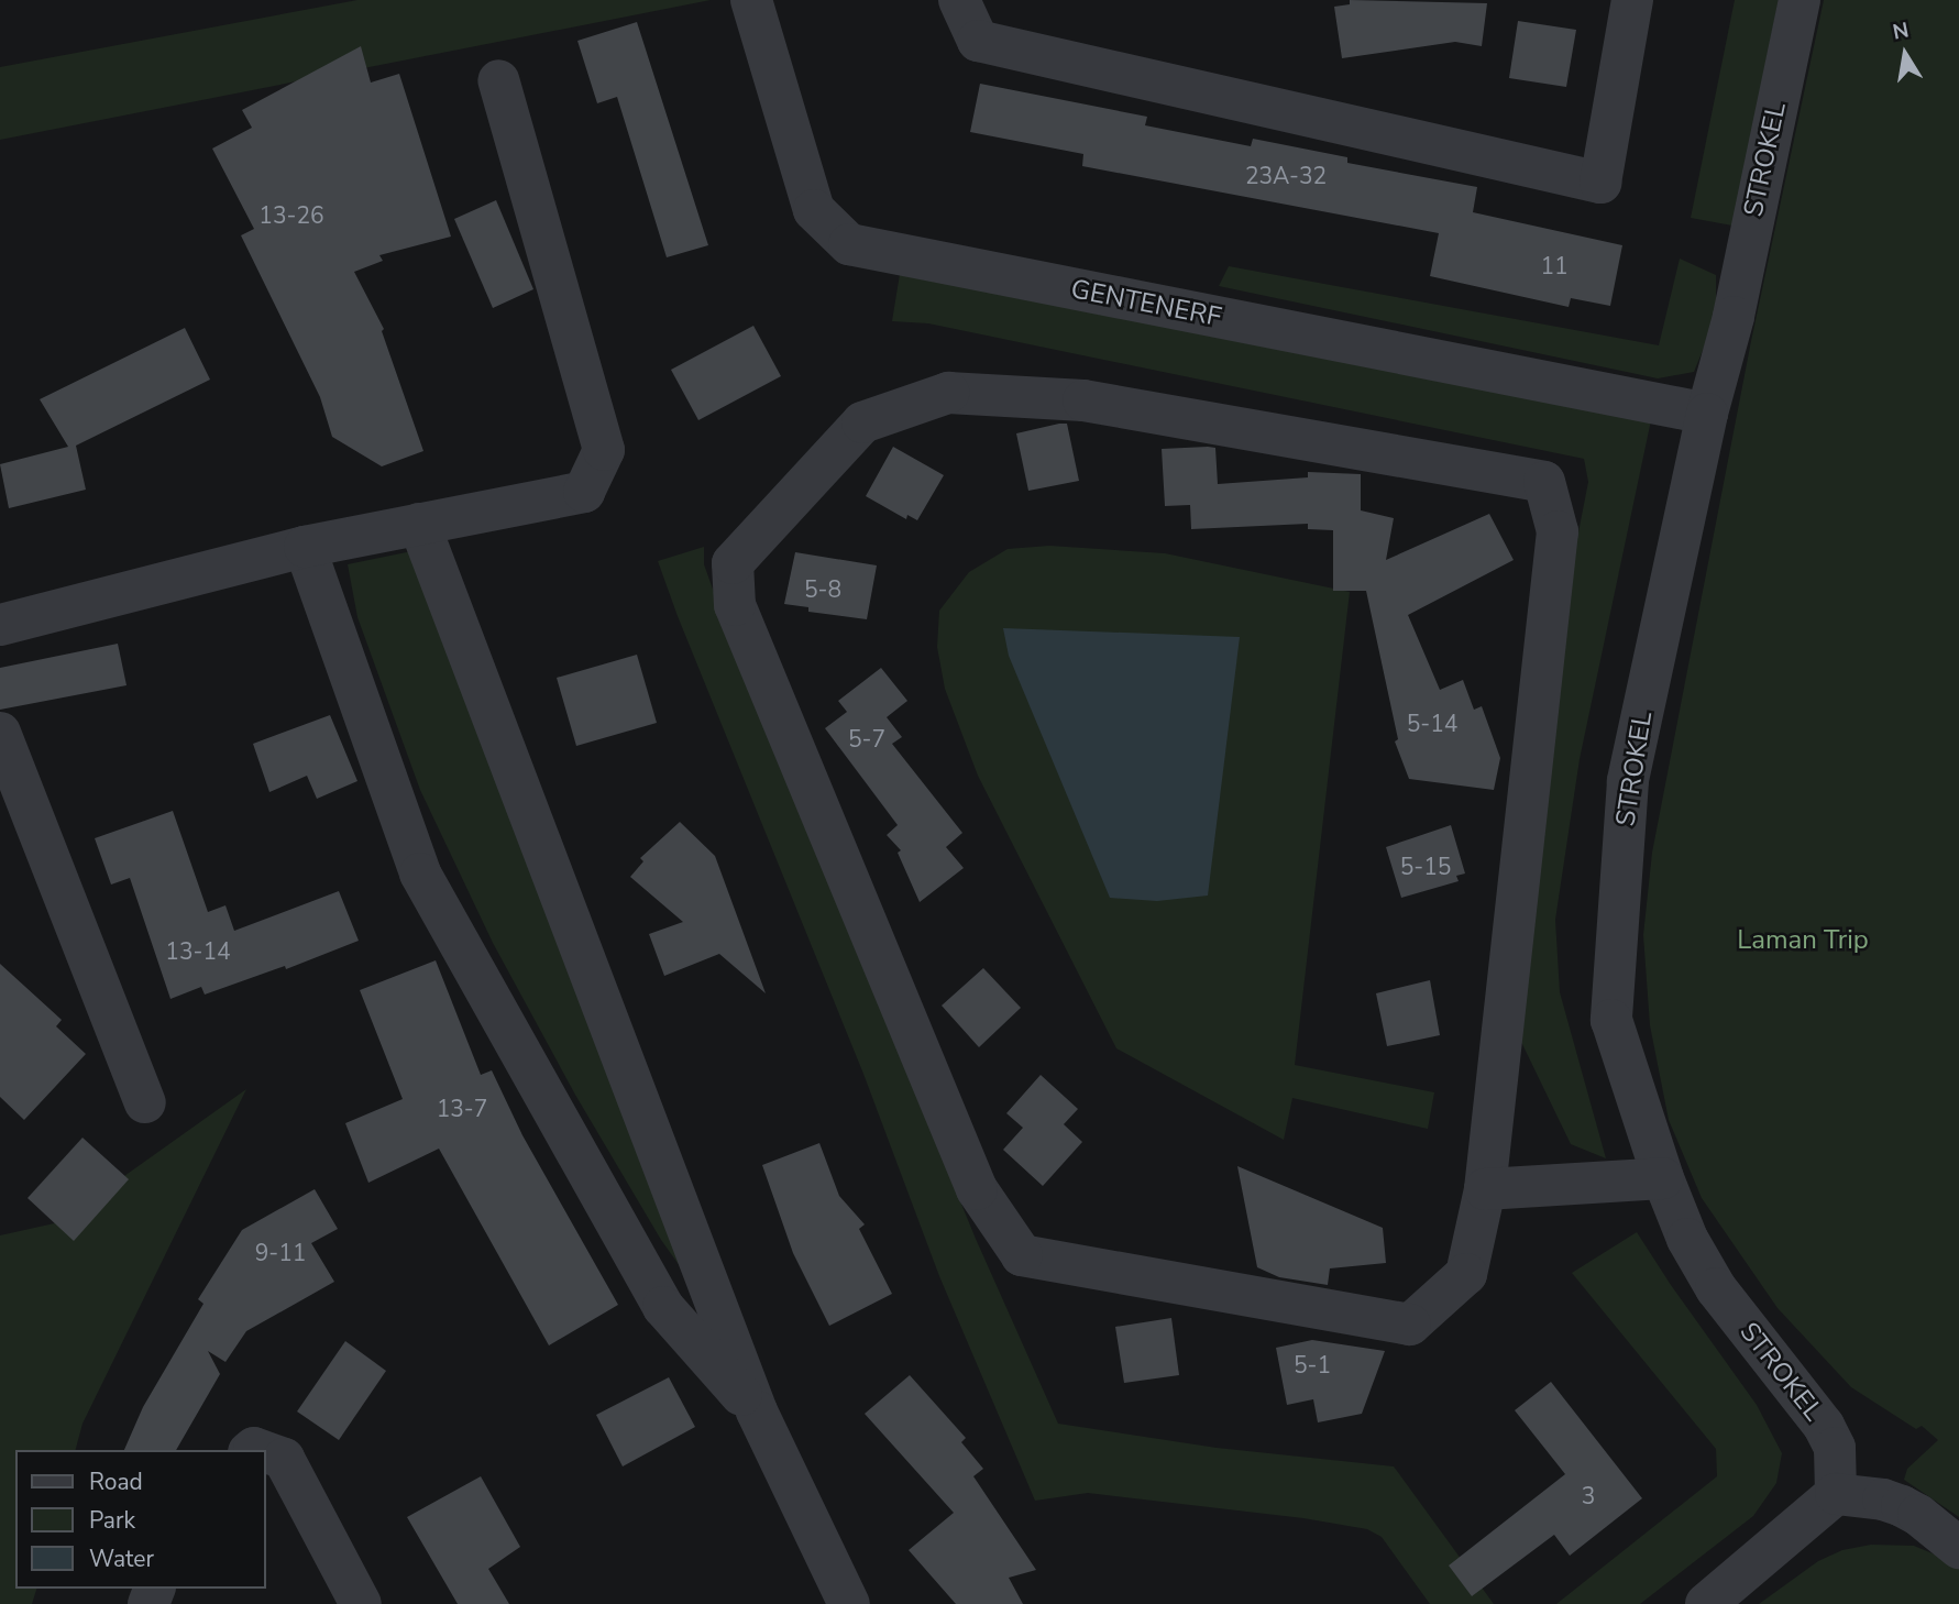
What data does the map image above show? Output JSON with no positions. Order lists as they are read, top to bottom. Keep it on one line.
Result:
{"streets":{"street":["STROKEL","GENTENERF"]},"crossings":[["STROKEL","GENTENERF"]],"parks":["Laman Trip"],"house_numbers":["23A-32","13-26","11","5-8","5-14","5-7","5-15","13-14","13-7","9-11","5-1","3"],"legend":["Road","Park","Water"],"north":"top"}
